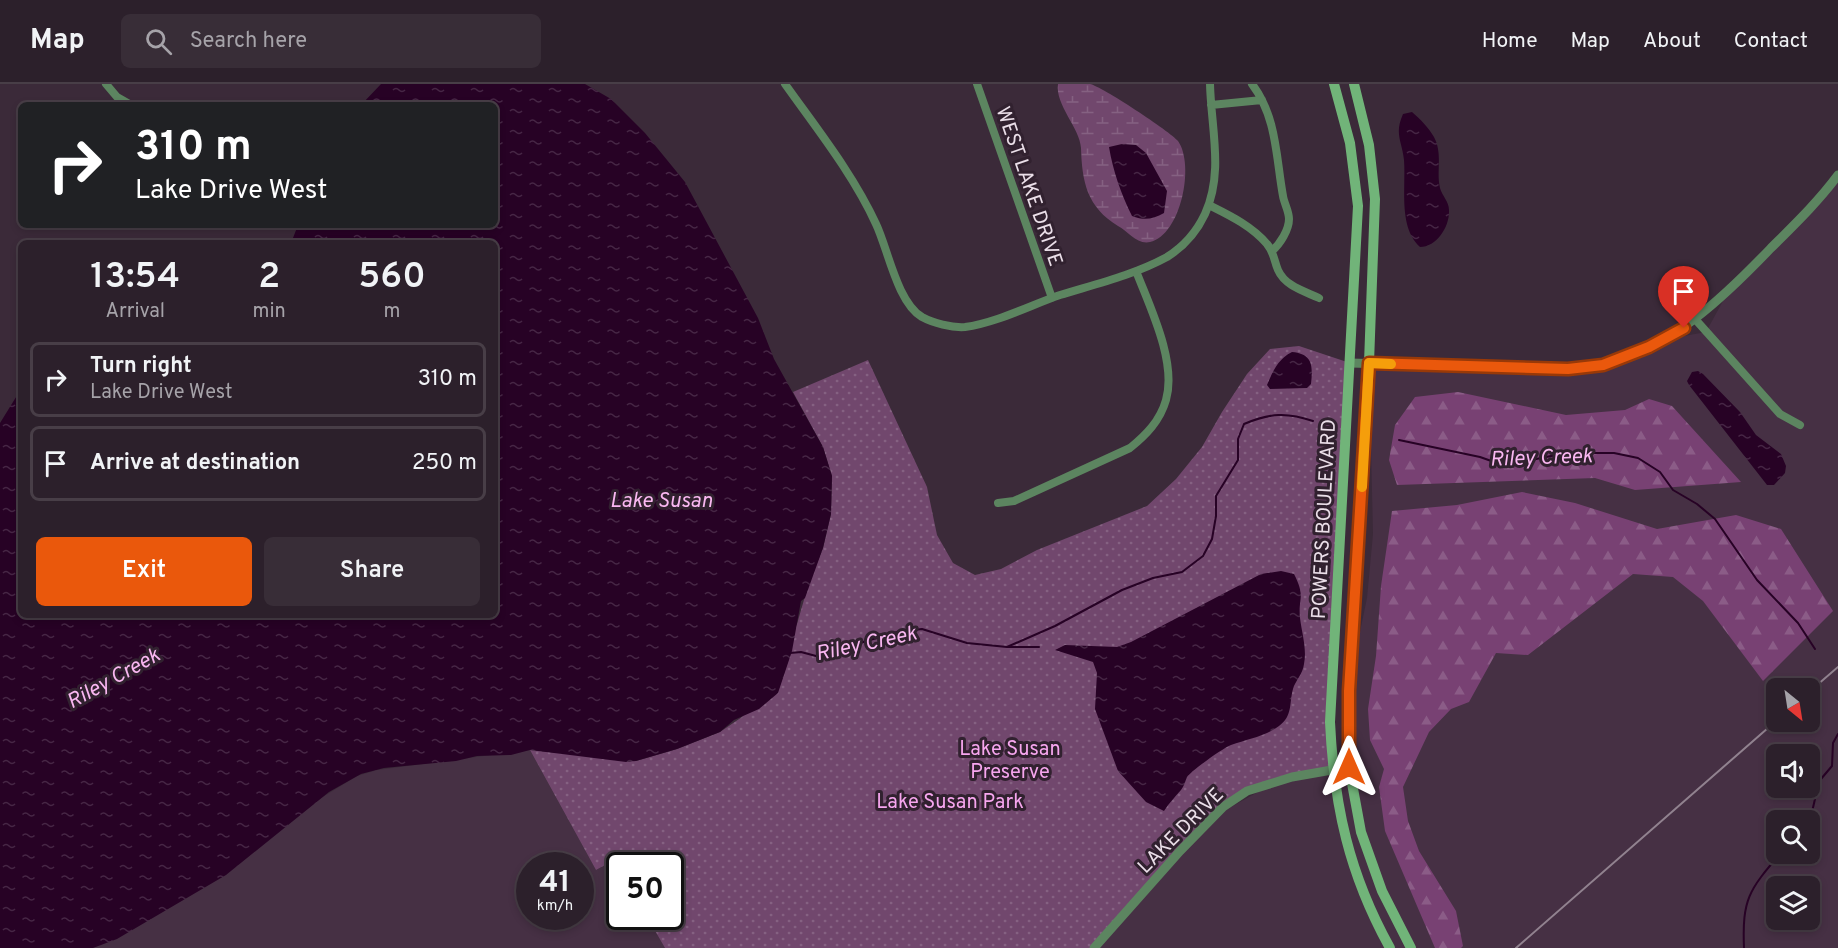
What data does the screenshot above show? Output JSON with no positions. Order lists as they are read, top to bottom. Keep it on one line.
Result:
{"streets":{"main road":["POWERS BOULEVARD"],"street":["WEST LAKE DRIVE","LAKE DRIVE"]},"crossings":[["POWERS BOULEVARD","LAKE DRIVE"]],"water":["Riley Creek","Lake Susan"],"parks":["Lake Susan Preserve","Lake Susan Park"],"north":"bottom right","page":{"header":"Map","search":"Search here","nav":["Home","Map","About","Contact"],"turn":["310 m","Lake Drive West"],"eta":["13:54","Arrival","2","min","560","m"],"list":[{"name":"Turn right","note":"Lake Drive West","value":"310 m"},{"name":"Arrive at destination","value":"250 m"}],"buttons":["Exit","Share"],"speed":"41 km/h","limit":"50"}}
